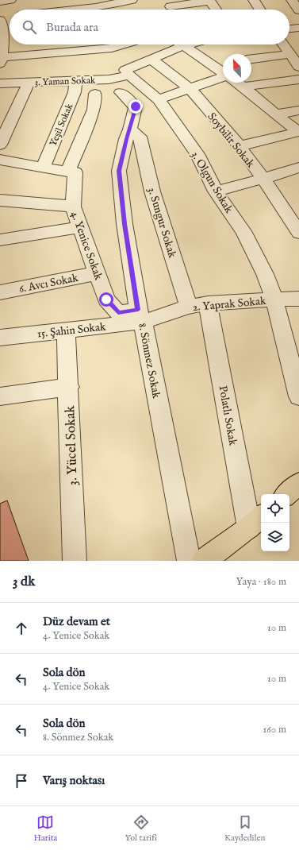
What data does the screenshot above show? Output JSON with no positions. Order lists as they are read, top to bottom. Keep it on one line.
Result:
{"streets":{"street":["3. Yaman Sokak","Yeşil Sokak","Soybilir Sokak","3. Olgun Sokak","3. Sungur Sokak","4. Yenice Sokak","6. Avcı Sokak","2. Yaprak Sokak","15. Şahin Sokak","8. Sönmez Sokak","Polatlı Sokak","3. Yücel Sokak"]},"crossings":[["3. Yaman Sokak","Yeşil Sokak"],["3. Yaman Sokak","3. Olgun Sokak"],["3. Olgun Sokak","2. Yaprak Sokak"],["3. Sungur Sokak","2. Yaprak Sokak"],["3. Sungur Sokak","8. Sönmez Sokak"],["3. Sungur Sokak","Polatlı Sokak"],["4. Yenice Sokak","6. Avcı Sokak"],["4. Yenice Sokak","2. Yaprak Sokak"],["4. Yenice Sokak","15. Şahin Sokak"],["4. Yenice Sokak","8. Sönmez Sokak"],["2. Yaprak Sokak","15. Şahin Sokak"],["2. Yaprak Sokak","8. Sönmez Sokak"],["2. Yaprak Sokak","Polatlı Sokak"],["15. Şahin Sokak","8. Sönmez Sokak"],["15. Şahin Sokak","3. Yücel Sokak"]],"north":"top left","page":{"search":"Burada ara","heading":["3 dk","Yaya · 180 m"],"list":[["Düz devam et","4. Yenice Sokak","10 m"],["Sola dön","4. Yenice Sokak","10 m"],["Sola dön","8. Sönmez Sokak","160 m"],"Varış noktası"],"nav":["Harita","Yol tarifi","Kaydedilen"]}}
